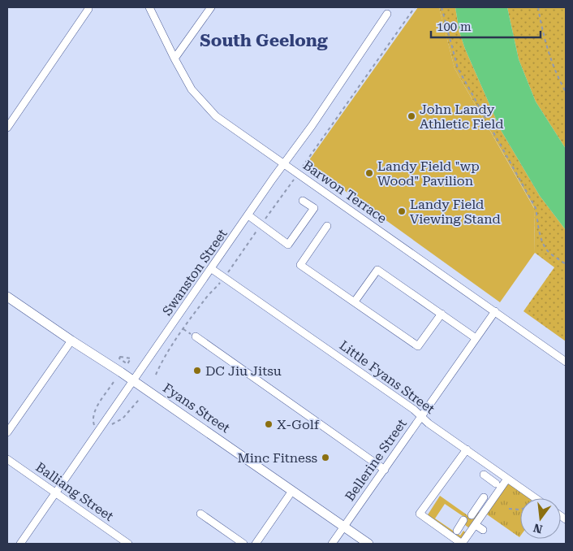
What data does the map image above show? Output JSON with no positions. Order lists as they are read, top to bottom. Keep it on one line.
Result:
{"streets":{"main road":["Fyans Street"],"street":["Barwon Terrace","Swanston Street","Little Fyans Street","Bellerine Street","Balliang Street"]},"crossings":[["Barwon Terrace","Swanston Street"],["Barwon Terrace","Bellerine Street"],["Swanston Street","Little Fyans Street"],["Swanston Street","Fyans Street"],["Swanston Street","Balliang Street"],["Little Fyans Street","Bellerine Street"],["Fyans Street","Bellerine Street"]],"districts":["South Geelong"],"places":["John Landy Athletic Field","Landy Field \"wp Wood\" Pavilion","Landy Field Viewing Stand","DC Jiu Jitsu","X-Golf","Minc Fitness"],"scale_bar":"100 m","north":"bottom"}
